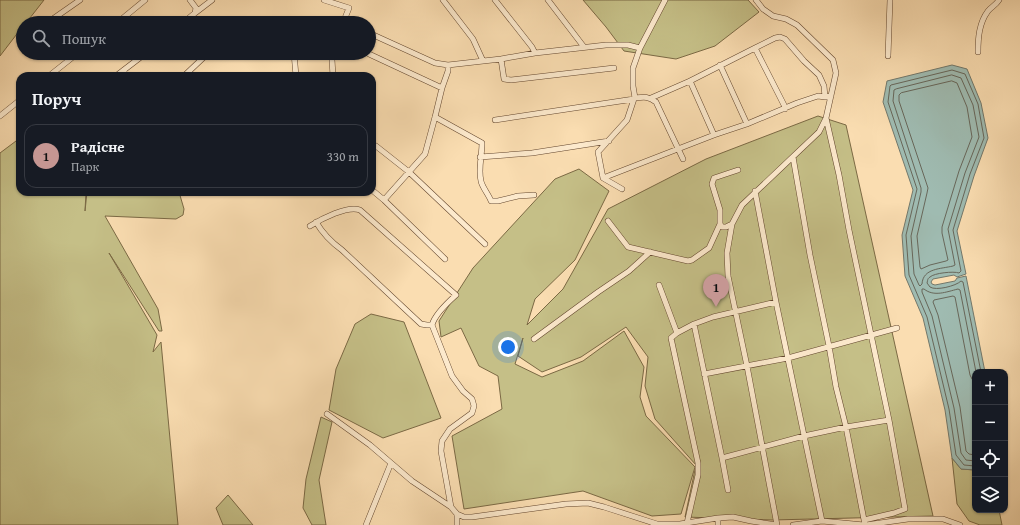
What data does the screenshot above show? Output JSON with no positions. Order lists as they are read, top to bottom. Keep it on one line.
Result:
{"page":{"search":"Пошук","heading":"Поруч","list":[{"mark":"1","name":"Радісне","note":"Парк","value":"330 m"}],"pins":"1","map_buttons":["+","−"]}}
